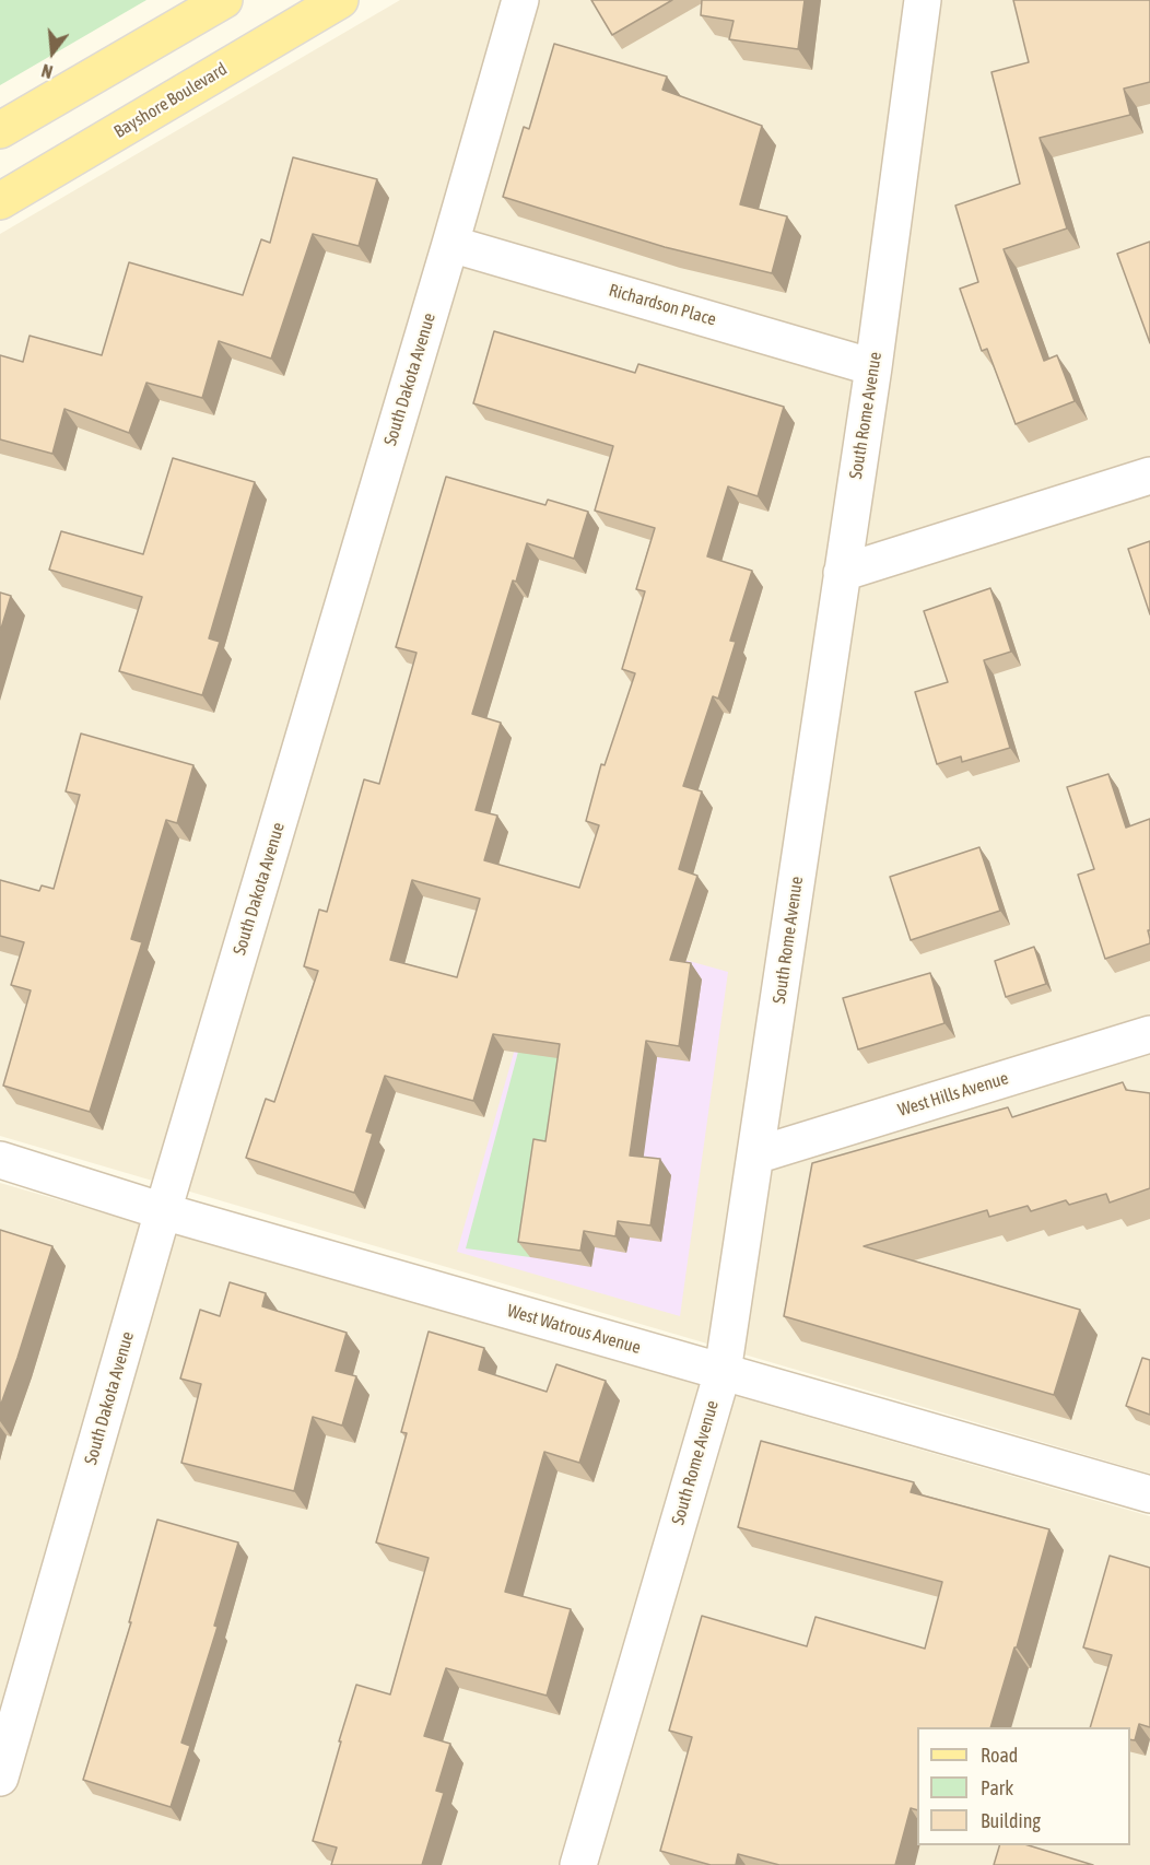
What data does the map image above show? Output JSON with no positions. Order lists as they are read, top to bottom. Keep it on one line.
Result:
{"streets":{"main road":["Bayshore Boulevard"],"street":["Richardson Place","South Dakota Avenue","South Rome Avenue","West Hills Avenue","West Watrous Avenue"]},"crossings":[["Richardson Place","South Dakota Avenue"],["Richardson Place","South Rome Avenue"],["South Dakota Avenue","West Watrous Avenue"],["South Rome Avenue","West Hills Avenue"],["South Rome Avenue","West Watrous Avenue"]],"legend":["Road","Park","Building"],"north":"bottom"}
